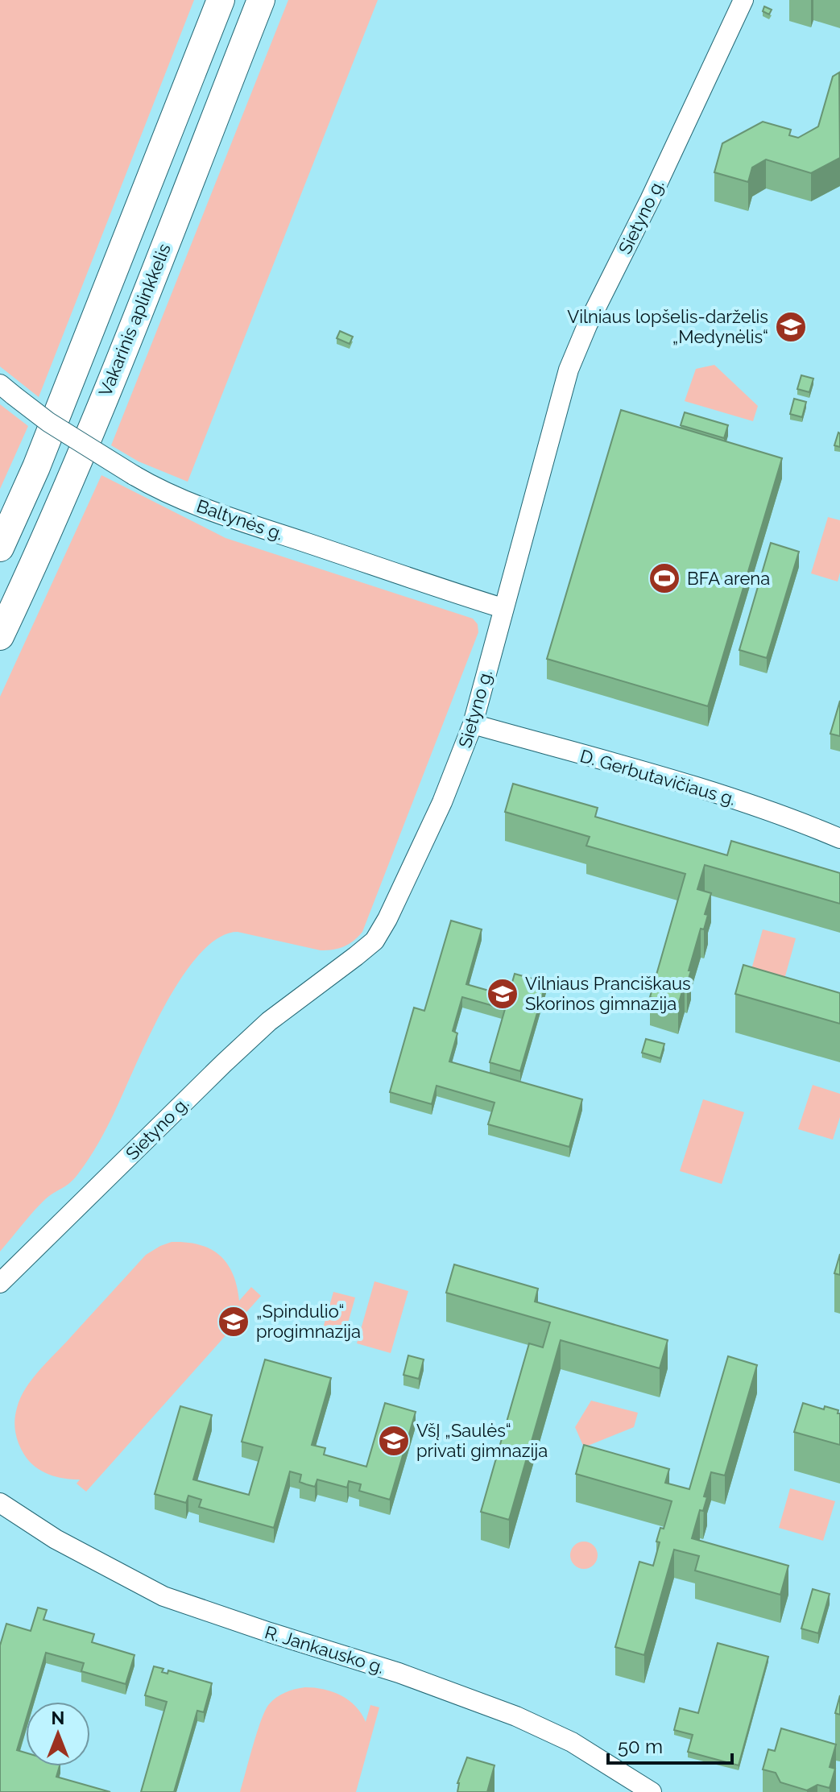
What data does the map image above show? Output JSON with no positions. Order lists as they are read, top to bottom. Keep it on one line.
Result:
{"streets":{"highway":["Vakarinis aplinkkelis"],"street":["Sietyno g.","Baltynės g.","D. Gerbutavičiaus g.","R. Jankausko g."]},"crossings":[["Sietyno g.","Baltynės g."],["Sietyno g.","D. Gerbutavičiaus g."]],"places":{"school or university":["Vilniaus lopšelis-darželis „Medynėlis“","Vilniaus Pranciškaus Skorinos gimnazija","„Spindulio“ progimnazija","VšĮ „Saulės“ privati gimnazija"],"sports":["BFA arena"]},"scale_bar":"50 m","north":"top"}
